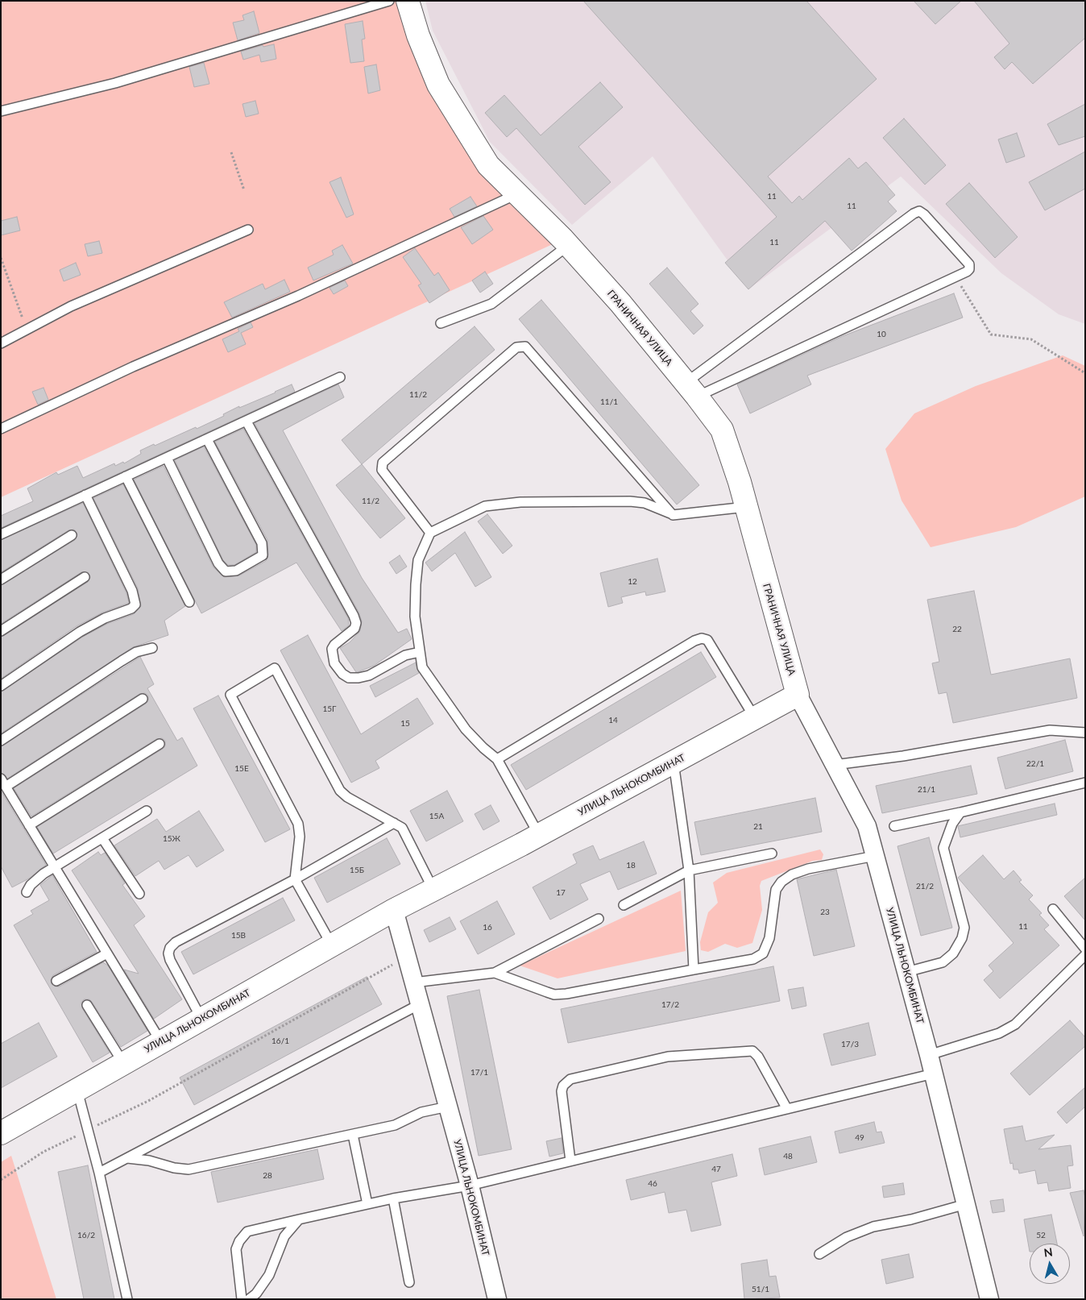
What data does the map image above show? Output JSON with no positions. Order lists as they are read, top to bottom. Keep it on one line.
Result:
{"streets":{"street":["ГРАНИЧНАЯ УЛИЦА","УЛИЦА ЛЬНОКОМБИНАТ"]},"crossings":[["ГРАНИЧНАЯ УЛИЦА","УЛИЦА ЛЬНОКОМБИНАТ"]],"house_numbers":["11","11","11","10","11/2","11/1","11/2","12","22","15Г","14","15","22/1","15Е","21/1","15А","21","15Ж","18","15Б","21/2","17","23","11","16","15В","17/2","16/1","17/3","17/1","49","48","47","28","46","16/2","52","51/1"],"north":"top"}
